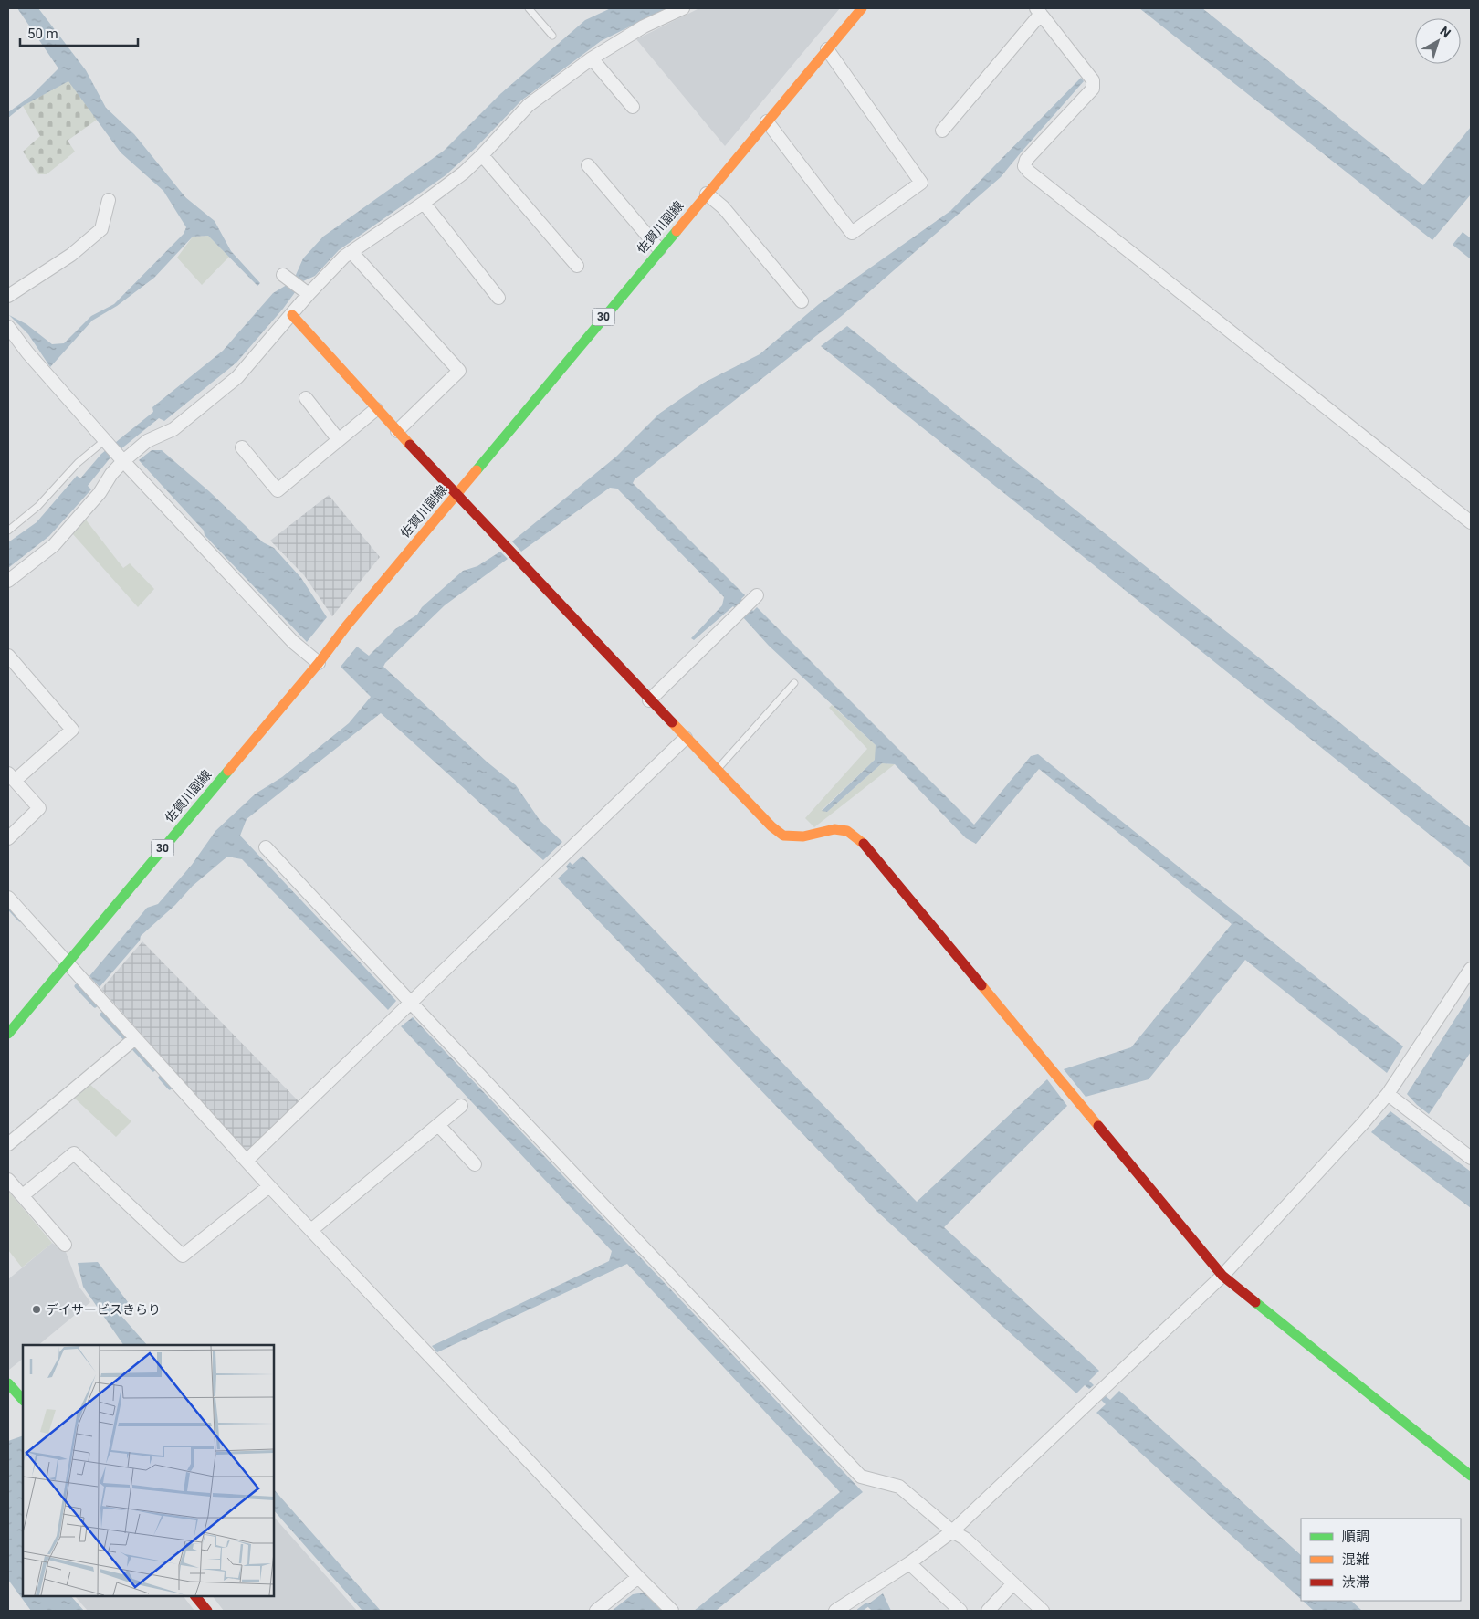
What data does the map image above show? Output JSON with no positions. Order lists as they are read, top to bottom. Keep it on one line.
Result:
{"streets":{"street":["佐賀川副線","30"]},"places":["デイサービスきらり"],"legend":["順調","混雑","渋滞"],"scale_bar":"50 m","north":"top right"}
